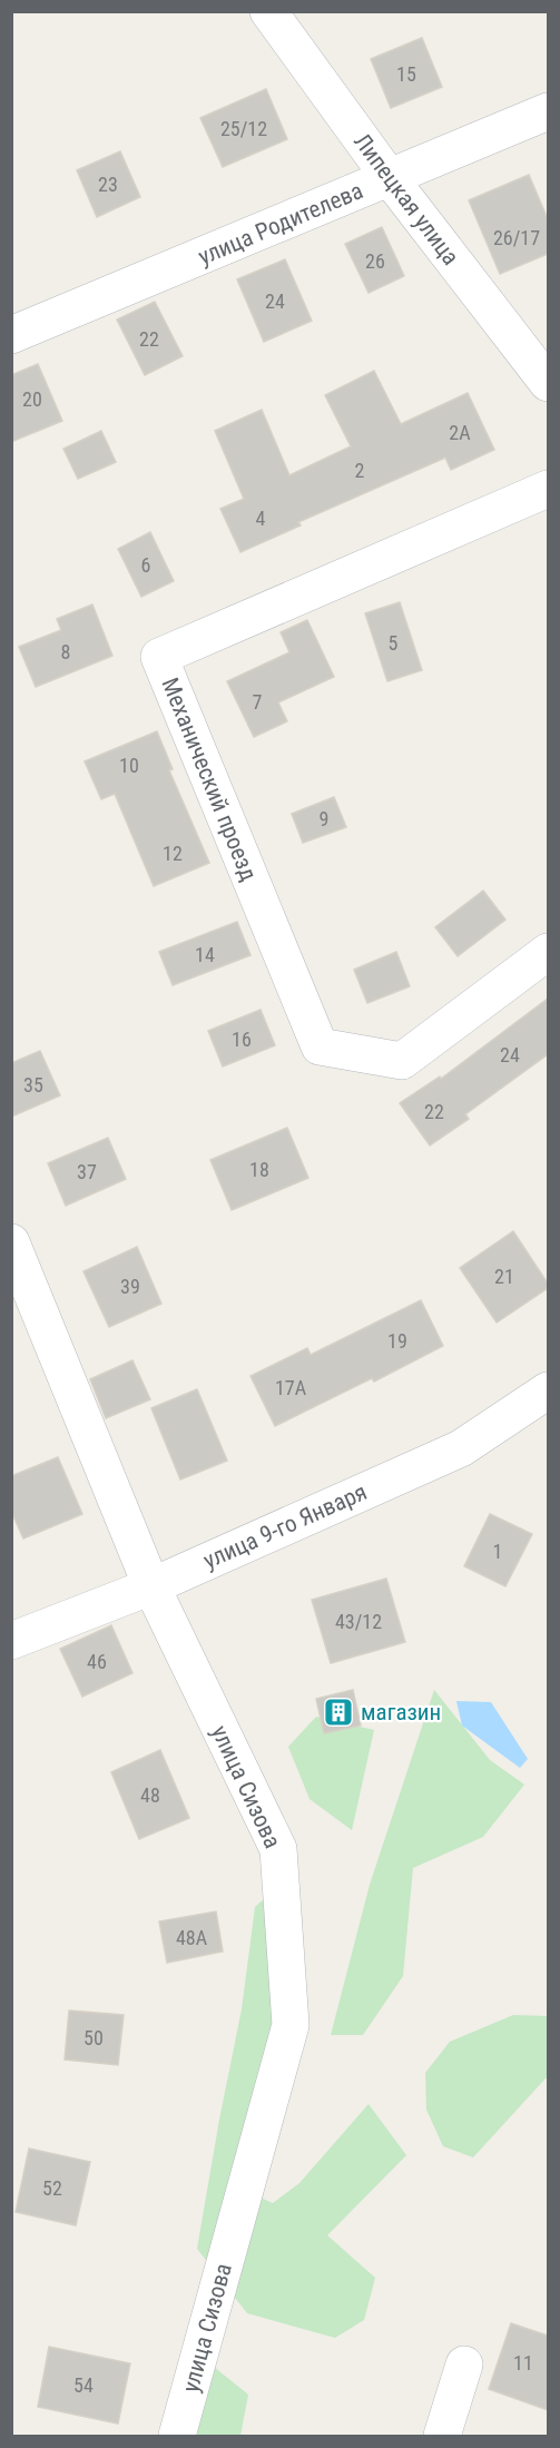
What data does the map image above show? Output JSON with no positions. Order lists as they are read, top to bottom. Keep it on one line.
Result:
{"streets":{"street":["Липецкая улица","улица Родителева","Механический проезд","улица 9-го Января","улица Сизова"]},"crossings":[["Липецкая улица","улица Родителева"],["улица 9-го Января","улица Сизова"]],"places":{"building":["магазин"]},"house_numbers":["15","25/12","23","26/17","26","24","22","20","2А","2","4","6","5","8","7","10","9","12","14","16","24","35","22","18","37","21","39","19","17А","1","43/12","46","48","48А","50","52","11","54"]}
